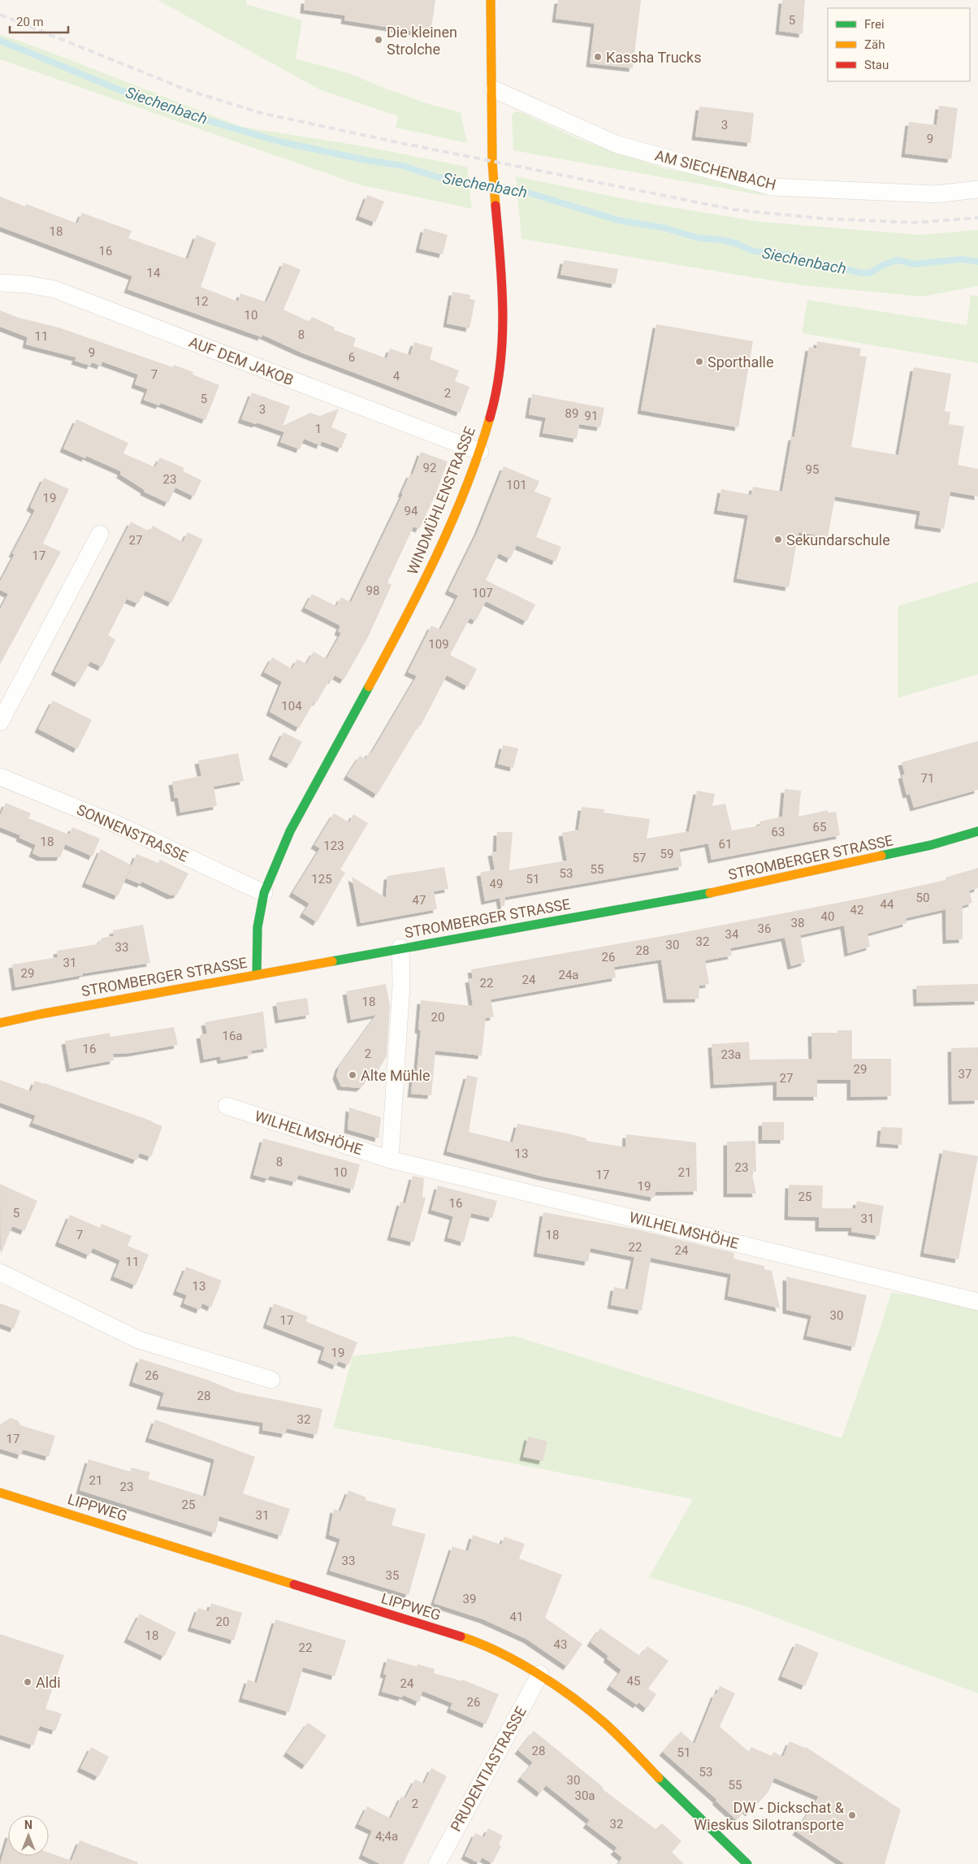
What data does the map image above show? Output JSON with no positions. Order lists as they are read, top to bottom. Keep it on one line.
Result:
{"streets":{"street":["AM SIECHENBACH","AUF DEM JAKOB","WINDMÜHLENSTRASSE","SONNENSTRASSE","STROMBERGER STRASSE","WILHELMSHÖHE","LIPPWEG","PRUDENTIASTRASSE"]},"crossings":[["AM SIECHENBACH","WINDMÜHLENSTRASSE"],["AUF DEM JAKOB","WINDMÜHLENSTRASSE"],["WINDMÜHLENSTRASSE","SONNENSTRASSE"],["WINDMÜHLENSTRASSE","STROMBERGER STRASSE"],["LIPPWEG","PRUDENTIASTRASSE"]],"water":["Siechenbach"],"places":["Die kleinen Strolche","Kassha Trucks","Sporthalle","Sekundarschule","Alte Mühle","Aldi","DW - Dickschat & Wieskus Silotransporte"],"house_numbers":["5","3","9","18","16","14","12","10","8","11","9","6","7","4","2","5","3","89","91","1","92","95","23","101","19","94","27","17","98","107","109","104","71","65","63","18","61","123","59","57","55","53","125","51","49","50","47","44","42","40","38","36","34","32","30","33","28","26","31","29","24a","24","22","18","20","16a","16","2","23a","29","37","27","13","8","23","10","21","17","19","25","16","5","31","7","18","22","24","11","13","30","17","19","26","28","32","17","21","23","25","31","33","35","39","41","20","18","43","22","45","24","26","28","51","53","30","55","30a","2","32","4;4a"],"legend":["Frei","Zäh","Stau"],"scale_bar":"20 m","north":"top"}
